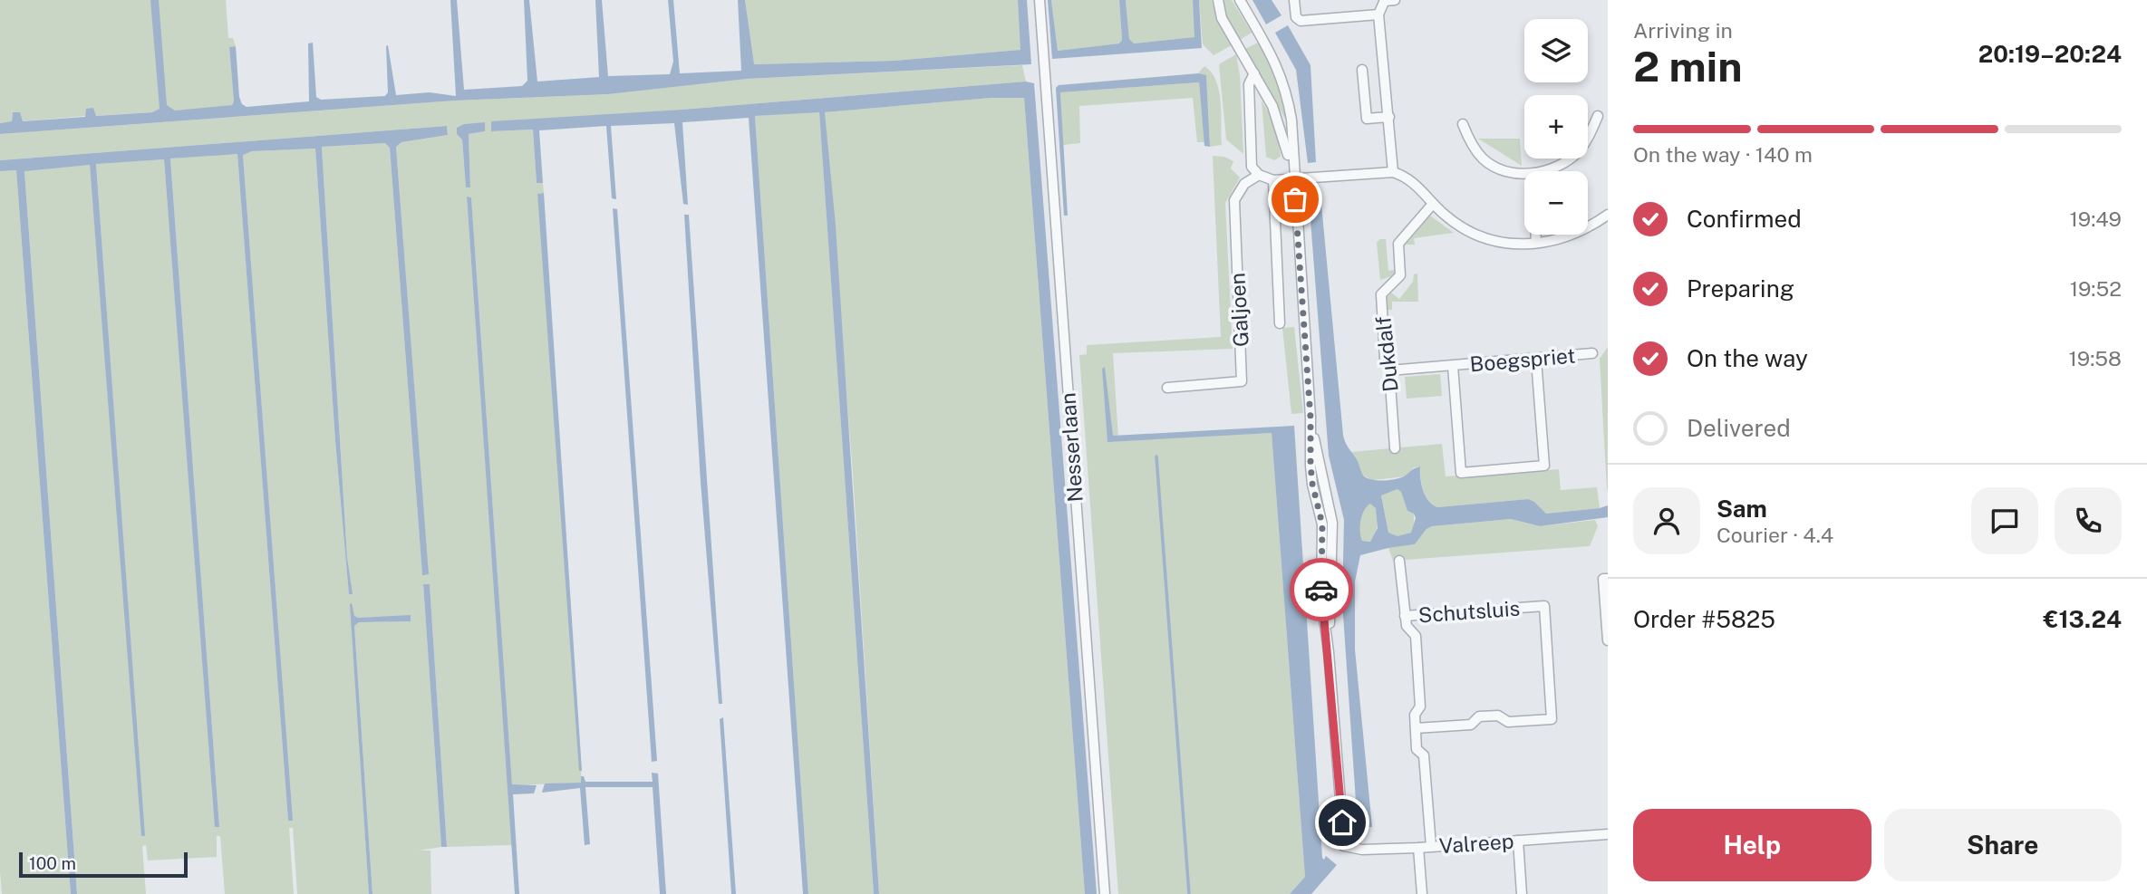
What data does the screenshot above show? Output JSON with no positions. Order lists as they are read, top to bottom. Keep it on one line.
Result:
{"streets":{"street":["Galjoen","Dukdalf","Boegspriet","Nesserlaan","Schutsluis","Valreep"]},"crossings":[["Dukdalf","Boegspriet"],["Schutsluis","Valreep"]],"scale_bar":"100 m","page":{"heading":["2 min","Arriving in","20:19–20:24"],"panel":["Sam","Courier · 4.4","Order #5825","€13.24"],"map_buttons":["+","−"],"bar":"On the way · 140 m","list":[["Confirmed","19:49"],["Preparing","19:52"],["On the way","19:58"],"Delivered"],"buttons":["Help","Share"],"scale":"100 m"}}
